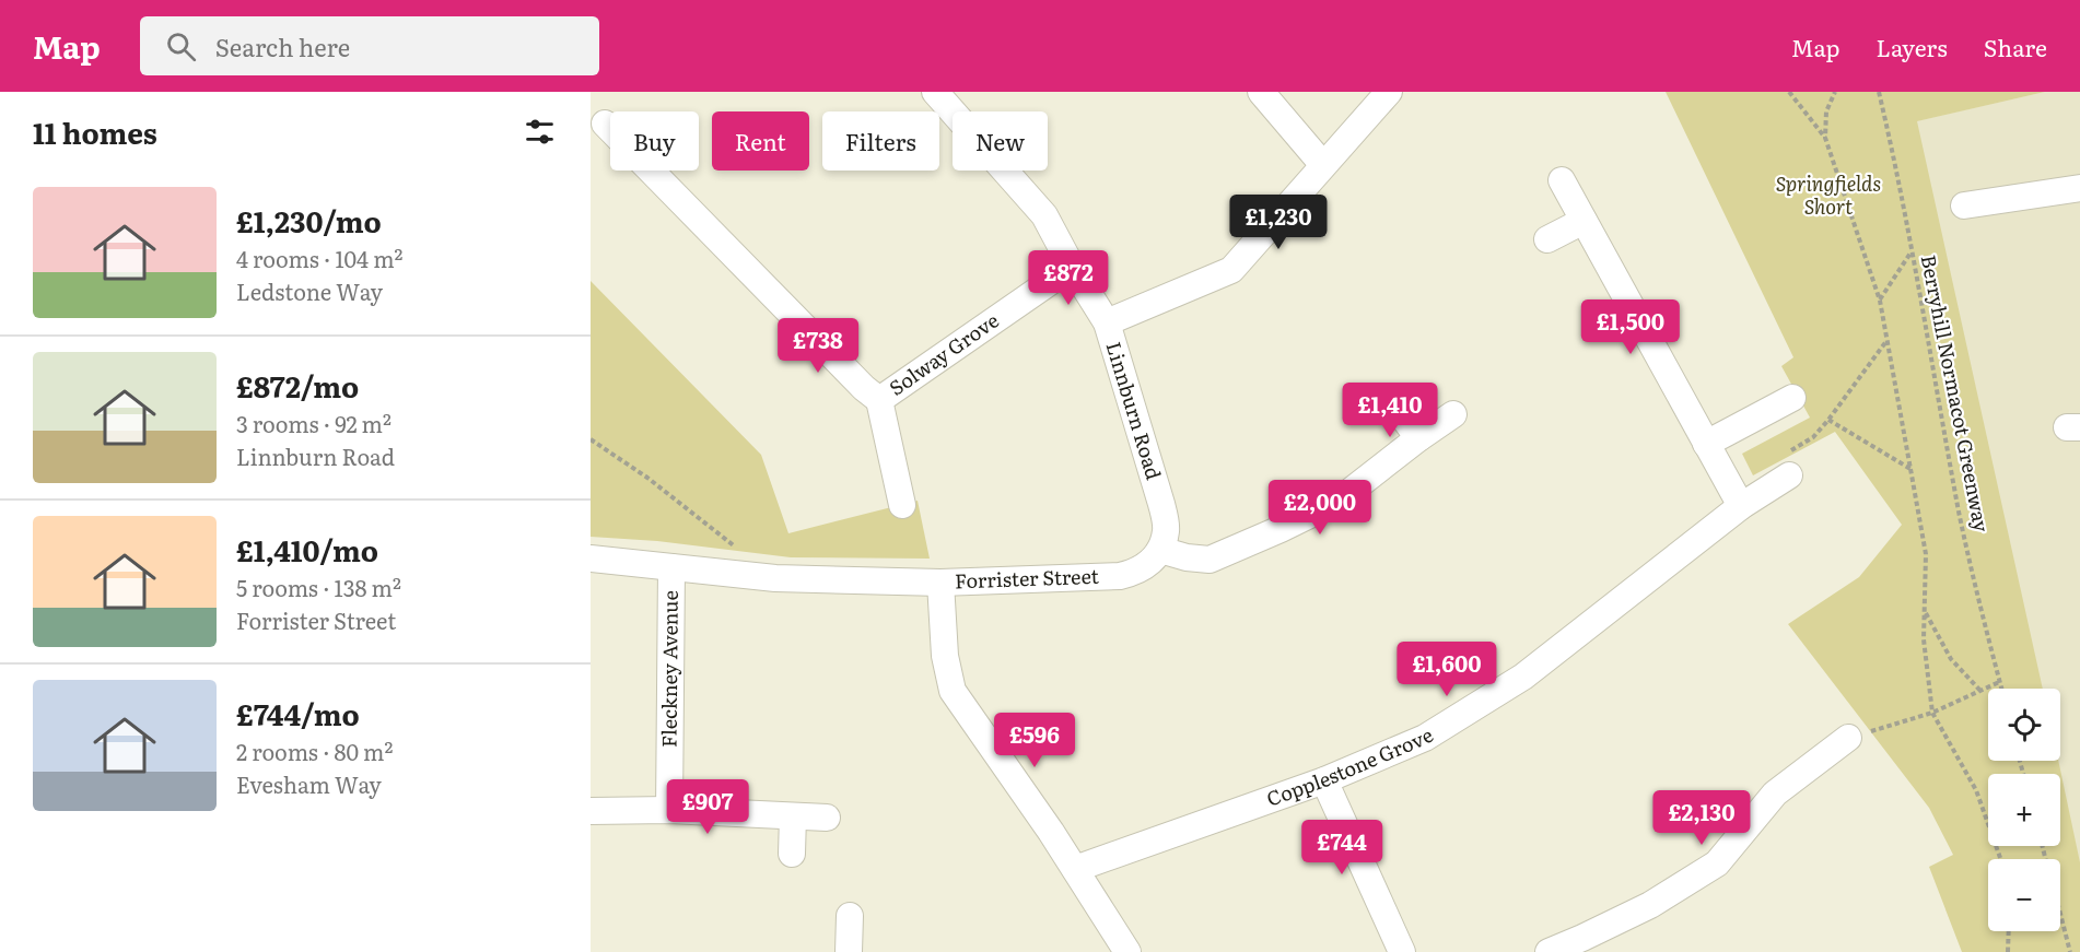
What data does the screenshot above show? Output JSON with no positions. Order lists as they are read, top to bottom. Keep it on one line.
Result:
{"streets":{"street":["Solway Grove","Linnburn Road","Forrister Street","Fleckney Avenue","Copplestone Grove"],"path":["Berryhill Normacot Greenway"]},"crossings":[["Solway Grove","Linnburn Road"],["Linnburn Road","Forrister Street"],["Forrister Street","Fleckney Avenue"]],"parks":["Springfields Short"],"page":{"header":"Map","search":"Search here","nav":["Map","Layers","Share"],"heading":"11 homes","chip":["Buy","Rent","Filters","New"],"list":[{"name":"£1,230/mo","note":"4 rooms · 104 m² · Ledstone Way"},{"name":"£872/mo","note":"3 rooms · 92 m² · Linnburn Road"},{"name":"£1,410/mo","note":"5 rooms · 138 m² · Forrister Street"},{"name":"£744/mo","note":"2 rooms · 80 m² · Evesham Way"}],"price":["£1,230","£872","£1,500","£738","£1,410","£2,000","£1,600","£596","£907","£2,130","£744"],"map_buttons":["+","−"]}}
